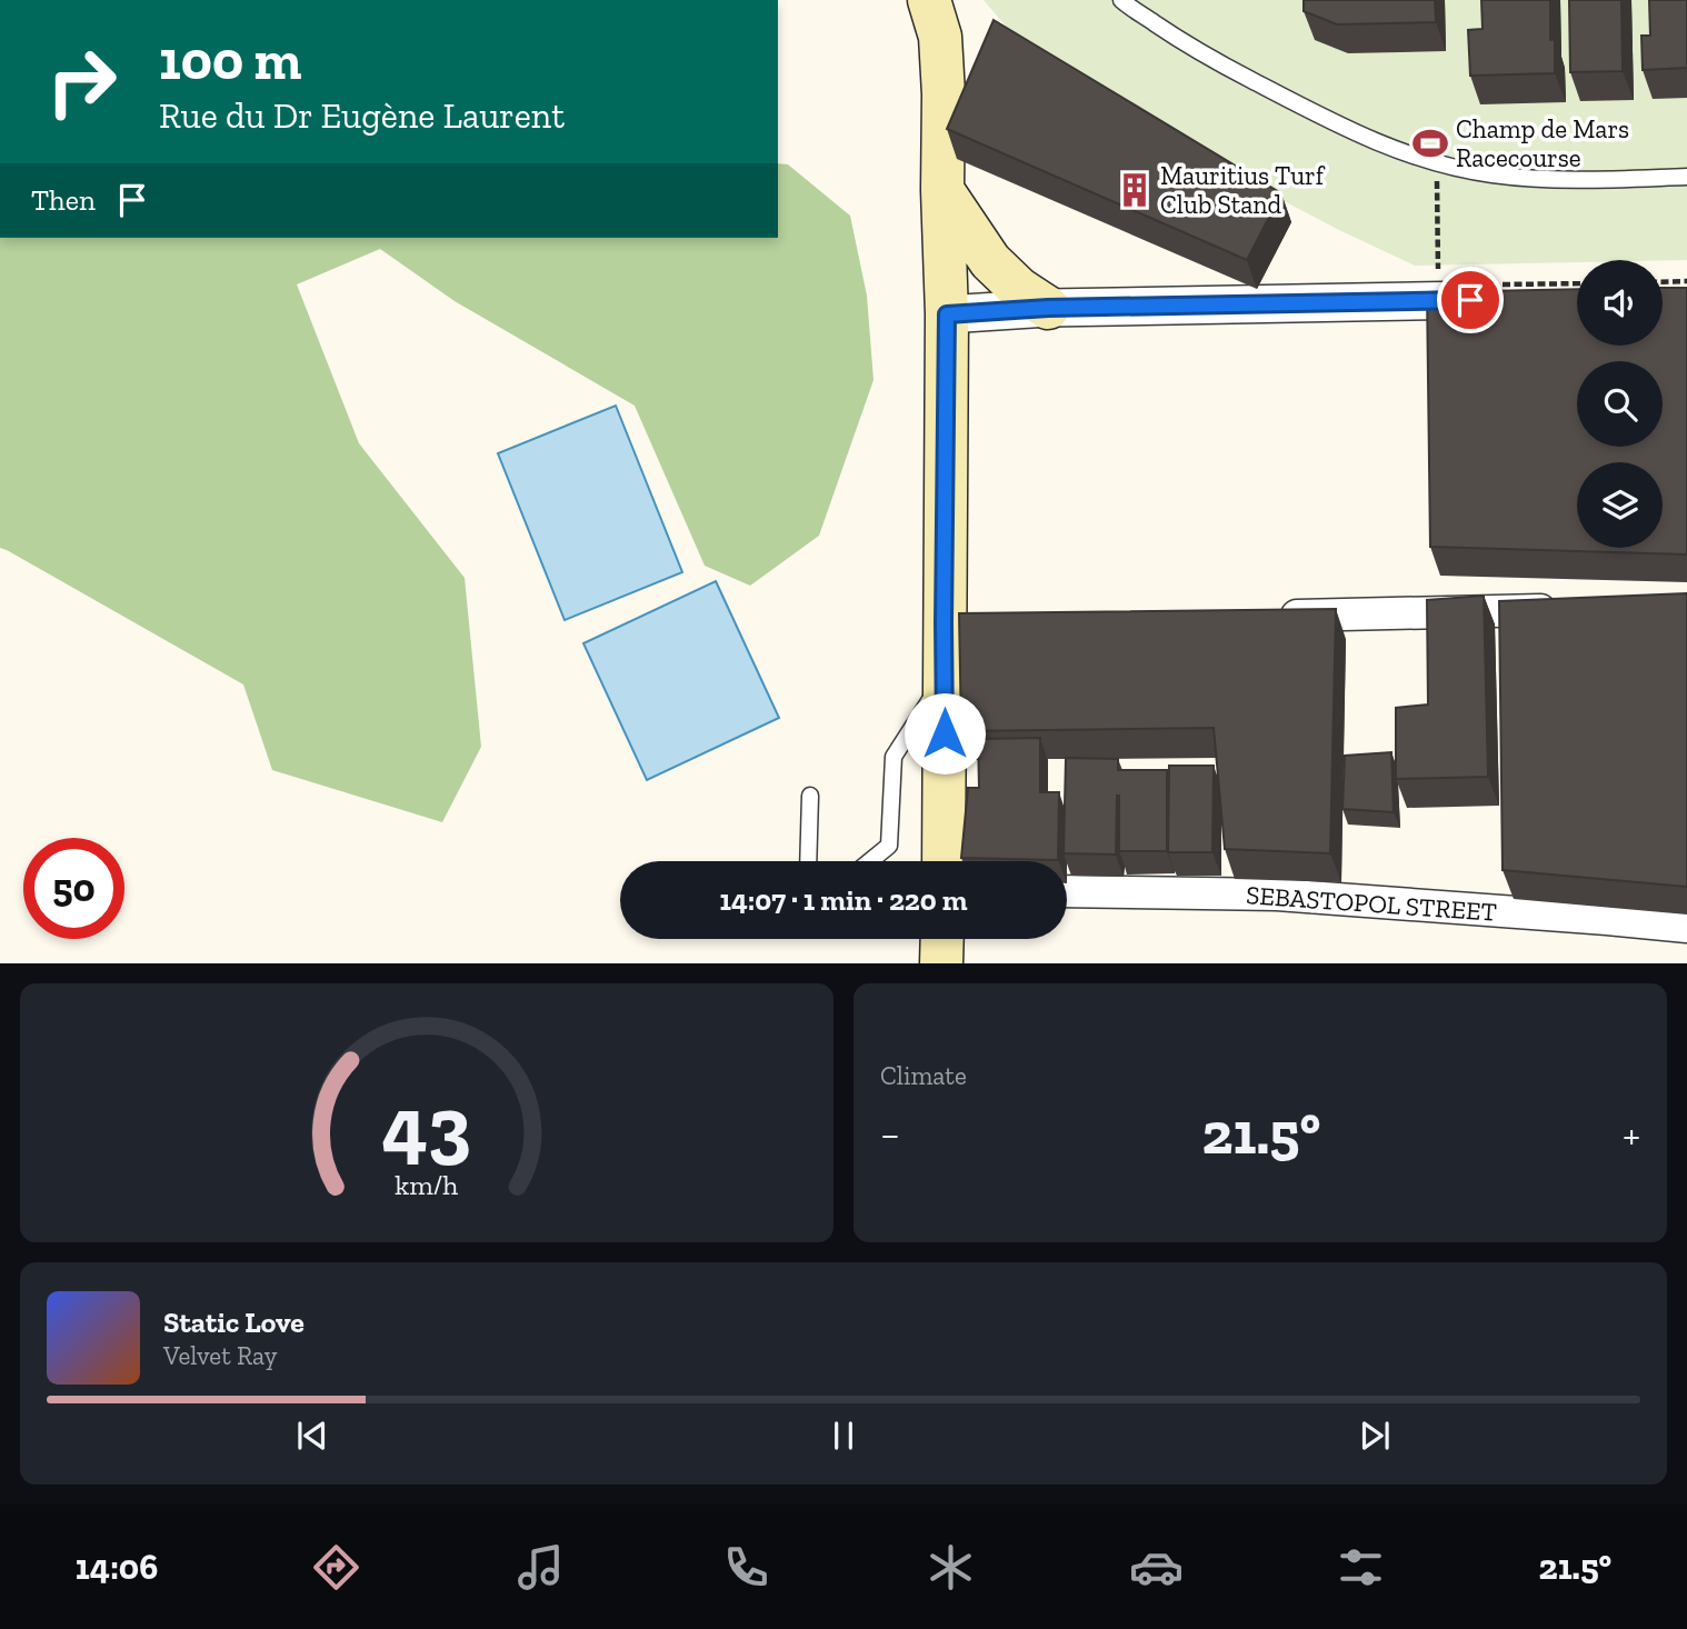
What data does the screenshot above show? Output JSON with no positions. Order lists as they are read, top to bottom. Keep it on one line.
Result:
{"streets":{"street":["SEBASTOPOL STREET"]},"places":{"sports":["Champ de Mars Racecourse"],"building":["Mauritius Turf Club Stand"]},"page":{"turn":["100 m","Rue du Dr Eugène Laurent"],"then":"Then","limit":"50","trip":"14:07 · 1 min · 220 m","tile":"Climate","heat":["−","21.5°","+"],"song":["Static Love","Velvet Ray"],"tabs":["14:06","21.5°"],"gauge":["43","km/h"]}}
